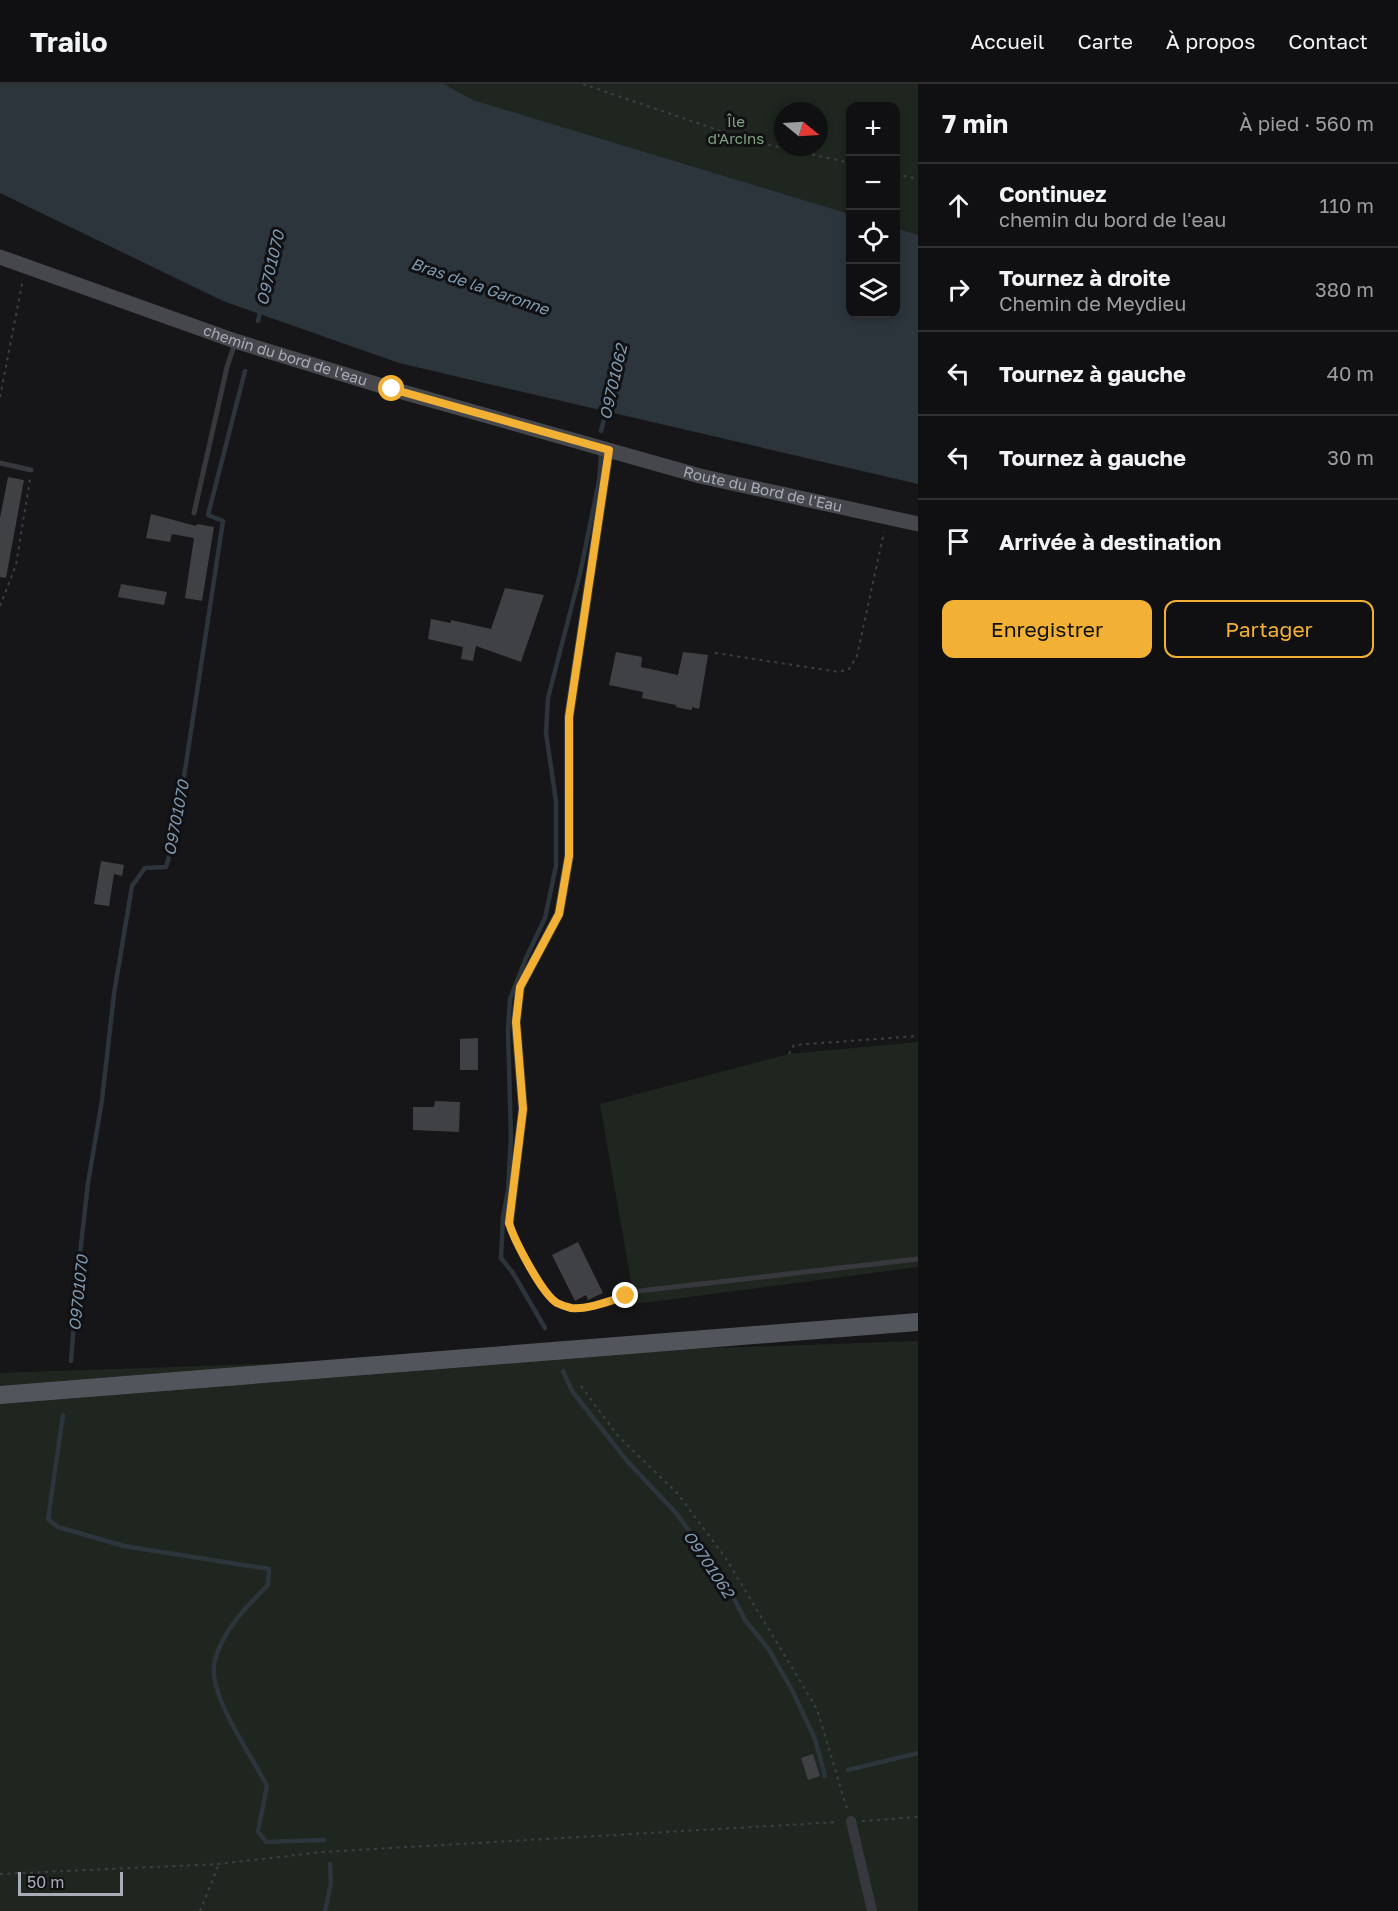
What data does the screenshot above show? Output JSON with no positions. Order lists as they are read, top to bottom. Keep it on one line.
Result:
{"streets":{"street":["chemin du bord de l'eau","Route du Bord de l'Eau"]},"crossings":[["chemin du bord de l'eau","Route du Bord de l'Eau"]],"water":["O9701070","Bras de la Garonne","O9701062"],"parks":["Île d'Arcins"],"scale_bar":"50 m","north":"right","page":{"header":"Trailo","nav":["Accueil","Carte","À propos","Contact"],"heading":["7 min","À pied · 560 m"],"map_buttons":["+","−"],"list":[["Continuez","chemin du bord de l'eau","110 m"],["Tournez à droite","Chemin de Meydieu","380 m"],["Tournez à gauche","40 m"],["Tournez à gauche","30 m"],"Arrivée à destination"],"buttons":["Enregistrer","Partager"],"scale":"50 m"}}
